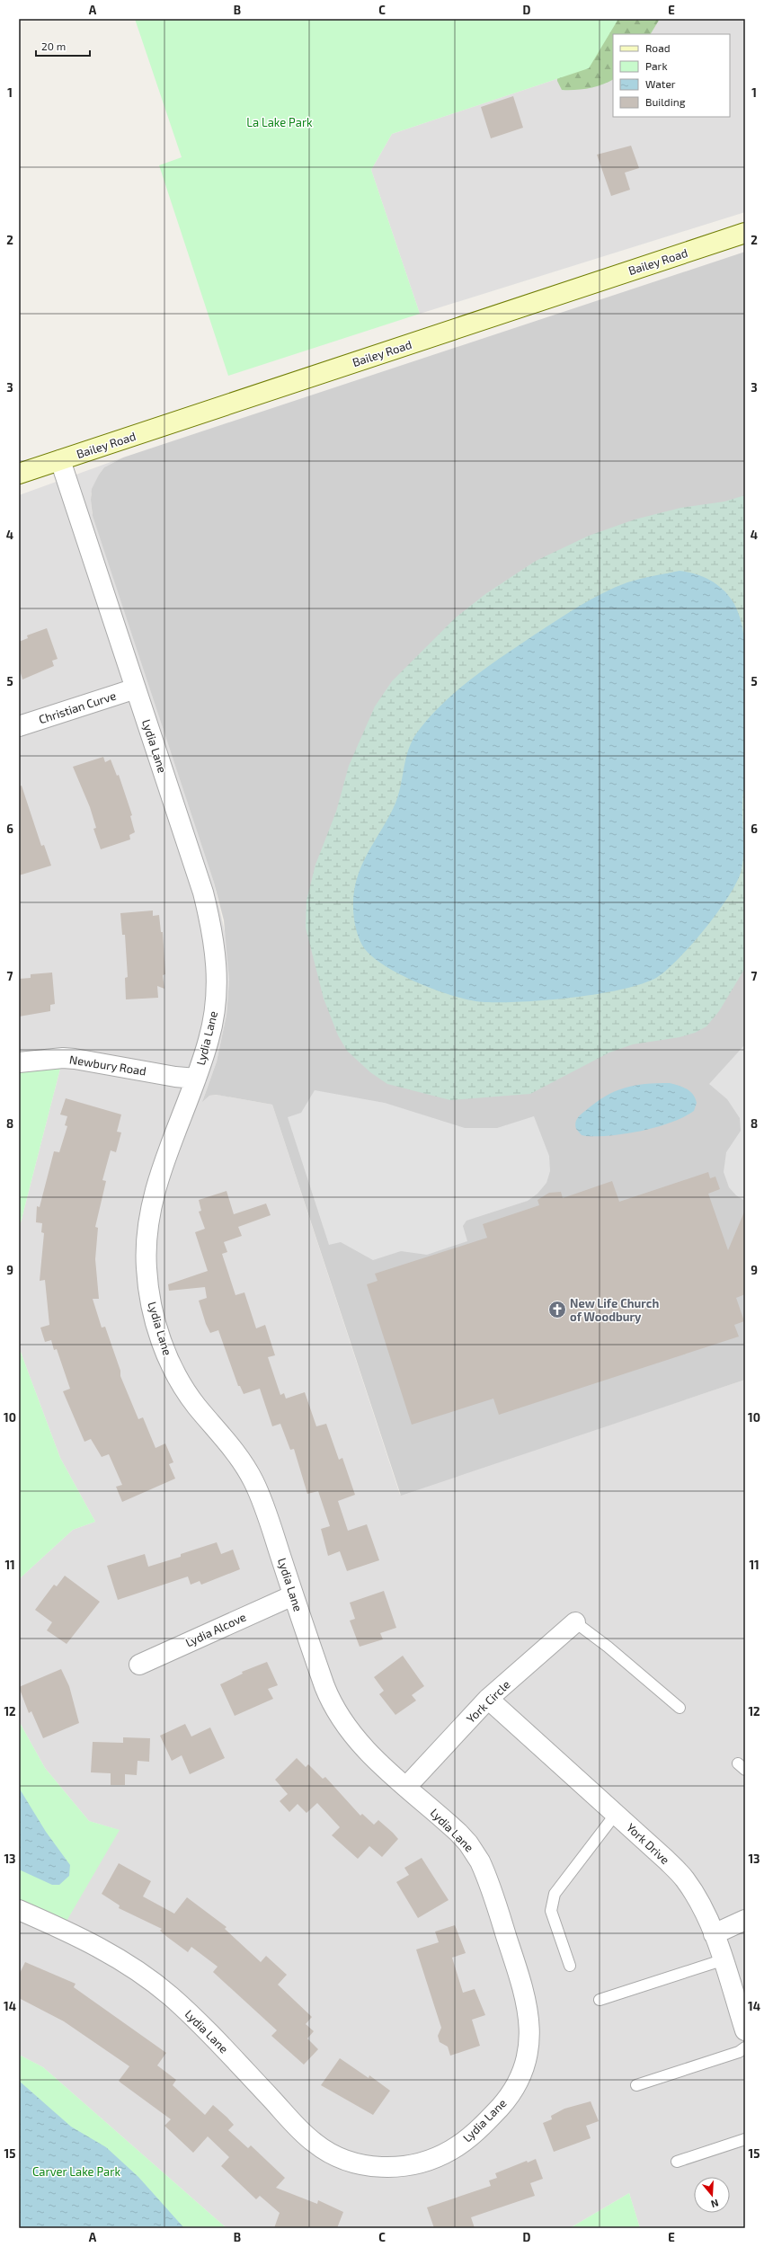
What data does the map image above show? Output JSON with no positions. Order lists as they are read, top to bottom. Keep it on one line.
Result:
{"streets":{"main road":["Bailey Road"],"street":["Christian Curve","Lydia Lane","Newbury Road","Lydia Alcove","York Circle","York Drive"]},"crossings":[["Bailey Road","Lydia Lane"],["Christian Curve","Lydia Lane"],["Lydia Lane","Newbury Road"],["Lydia Lane","Lydia Alcove"],["Lydia Lane","York Circle"],["York Circle","York Drive"]],"parks":["La Lake Park","Carver Lake Park"],"places":{"church":["New Life Church of Woodbury"]},"legend":["Road","Park","Water","Building"],"scale_bar":"20 m","north":"bottom","grid":{"columns":["A","B","C","D","E"],"rows":["1","2","3","4","5","6","7","8","9","10","11","12","13","14","15"]}}
